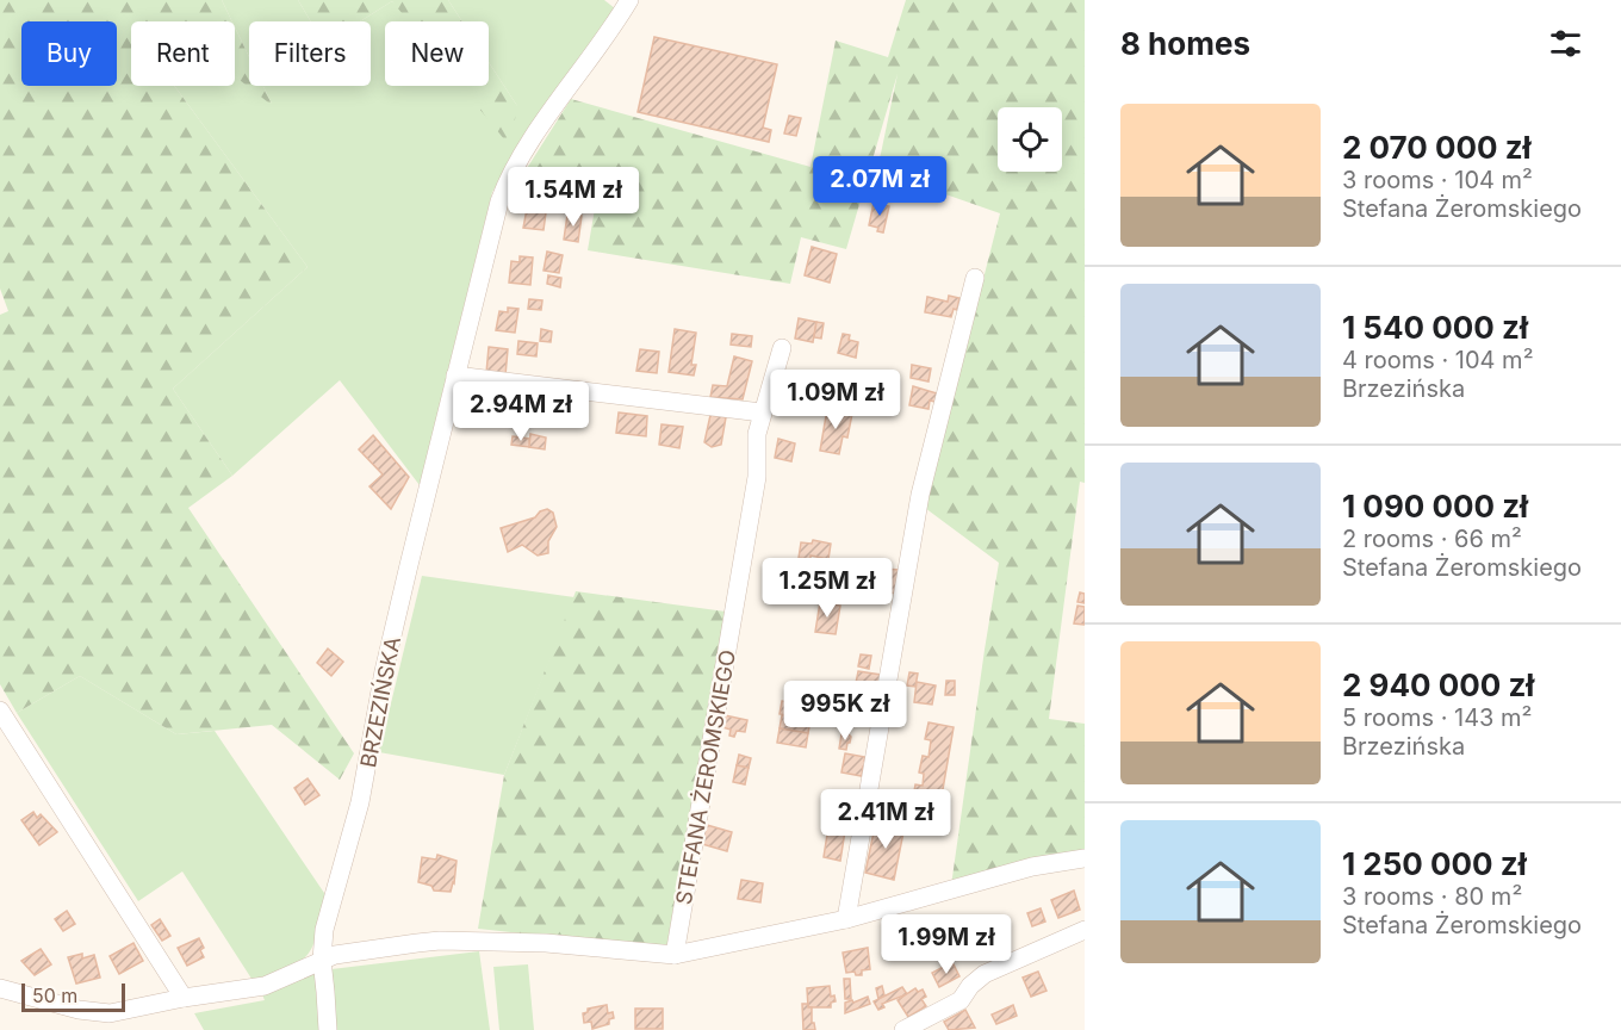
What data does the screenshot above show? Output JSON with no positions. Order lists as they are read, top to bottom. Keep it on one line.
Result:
{"streets":{"street":["BRZEZIŃSKA","STEFANA ŻEROMSKIEGO"]},"scale_bar":"50 m","page":{"heading":"8 homes","chip":["Buy","Rent","Filters","New"],"list":[{"name":"2 070 000 zł","note":"3 rooms · 104 m² · Stefana Żeromskiego"},{"name":"1 540 000 zł","note":"4 rooms · 104 m² · Brzezińska"},{"name":"1 090 000 zł","note":"2 rooms · 66 m² · Stefana Żeromskiego"},{"name":"2 940 000 zł","note":"5 rooms · 143 m² · Brzezińska"},{"name":"1 250 000 zł","note":"3 rooms · 80 m² · Stefana Żeromskiego"}],"price":["2.07M zł","1.54M zł","1.09M zł","2.94M zł","1.25M zł","995K zł","2.41M zł","1.99M zł"],"scale":"50 m"}}
